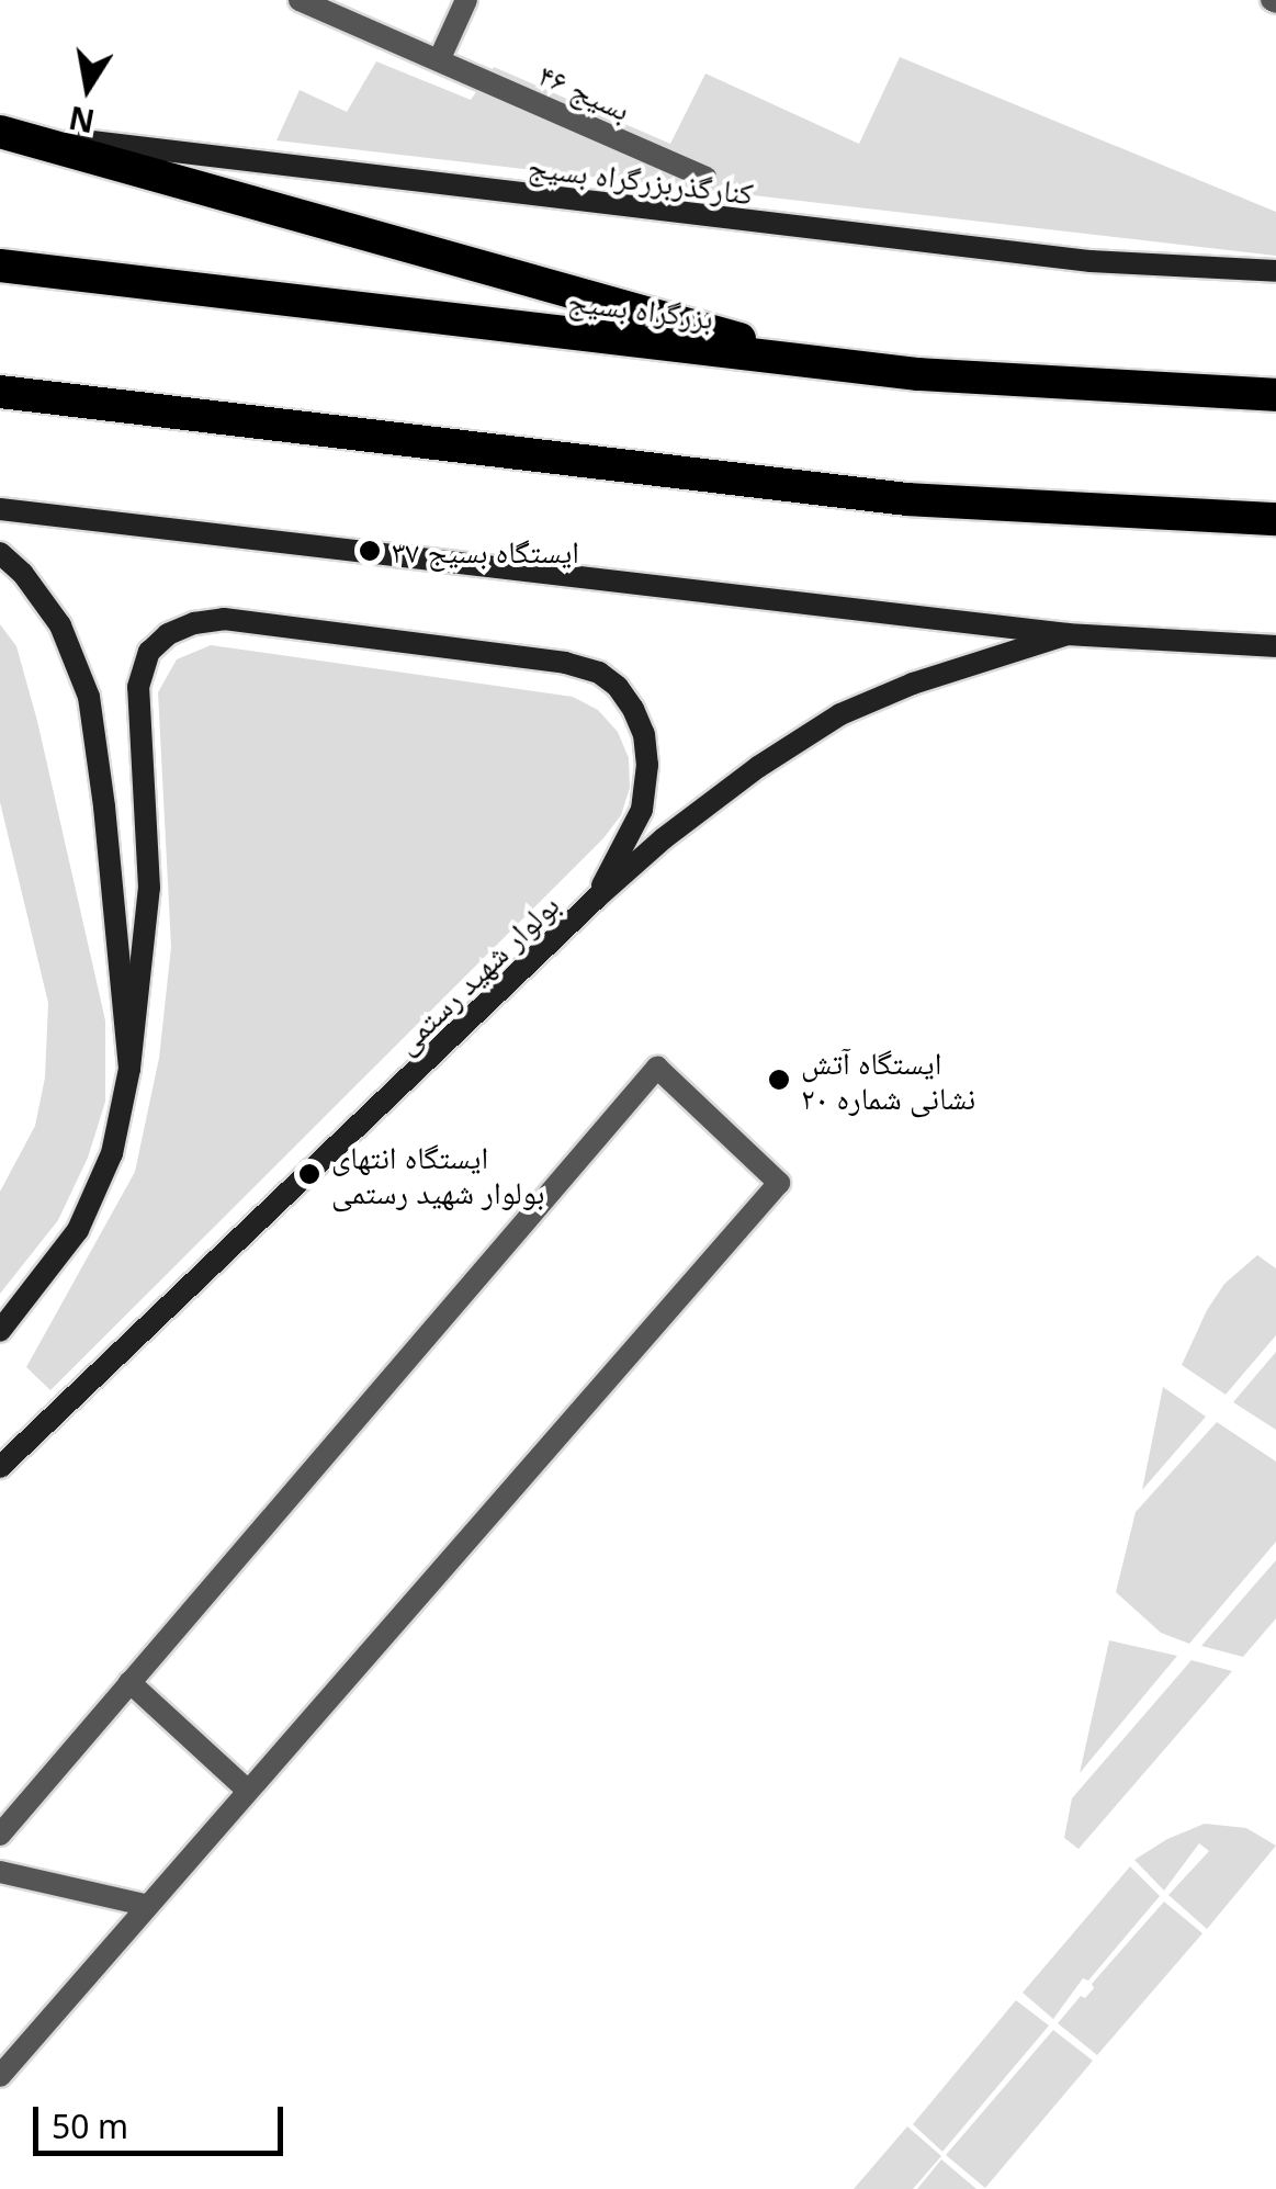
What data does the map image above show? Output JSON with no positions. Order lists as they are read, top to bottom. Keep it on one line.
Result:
{"streets":{"highway":["بزرگراه بسیج"],"main road":["کنارگذربزرگراه بسیج","بولوار شهید رستمی"],"street":["بسیج ۴۶"]},"places":["ایستگاه بسیج ۳۷","ایستگاه آتش نشانی شماره ۲۰","ایستگاه انتهای بولوار شهید رستمی"],"scale_bar":"50 m","north":"bottom"}
